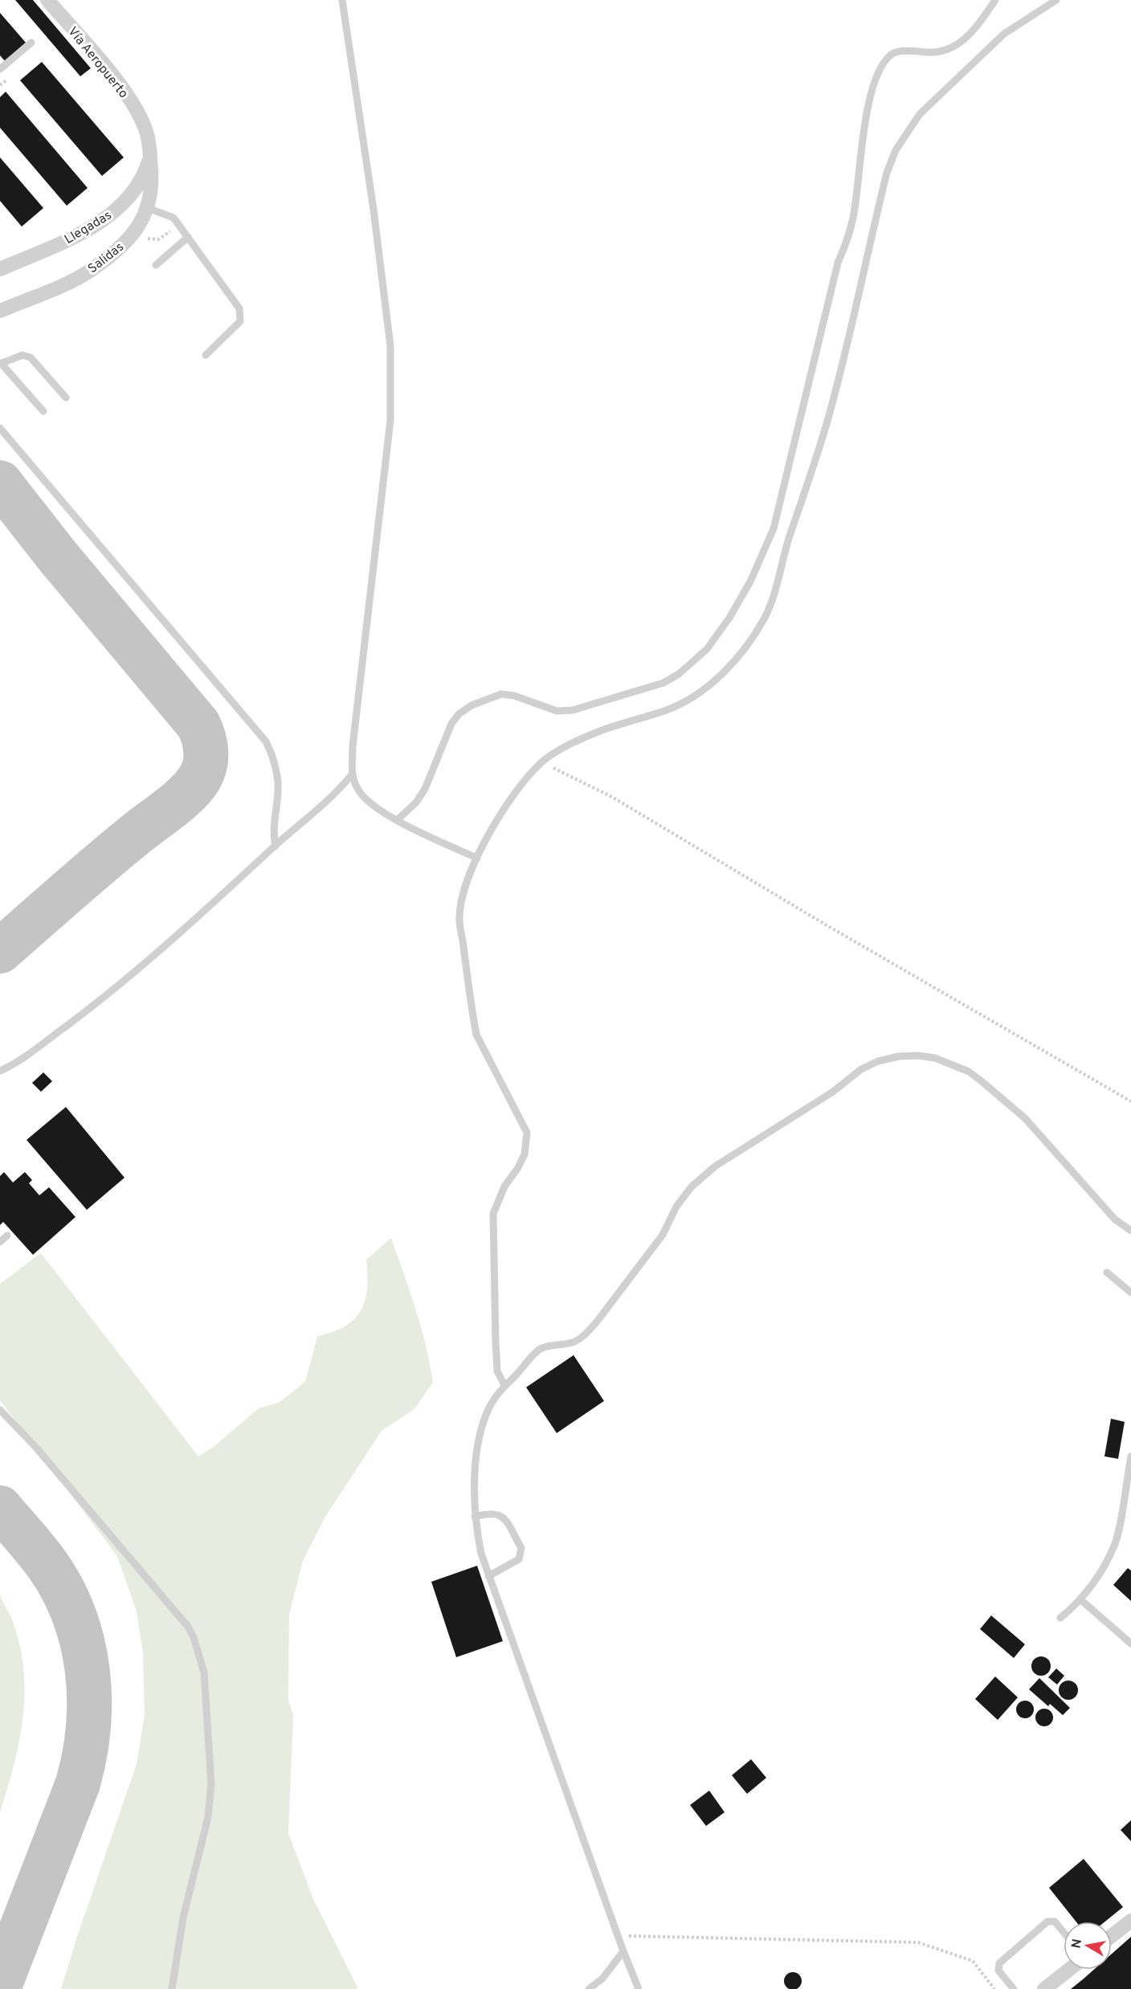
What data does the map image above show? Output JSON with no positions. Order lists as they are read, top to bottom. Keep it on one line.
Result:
{"streets":{"street":["Vía Aeropuerto","Llegadas","Salidas"]},"crossings":[["Vía Aeropuerto","Llegadas"],["Vía Aeropuerto","Salidas"],["Llegadas","Salidas"]],"north":"left"}
